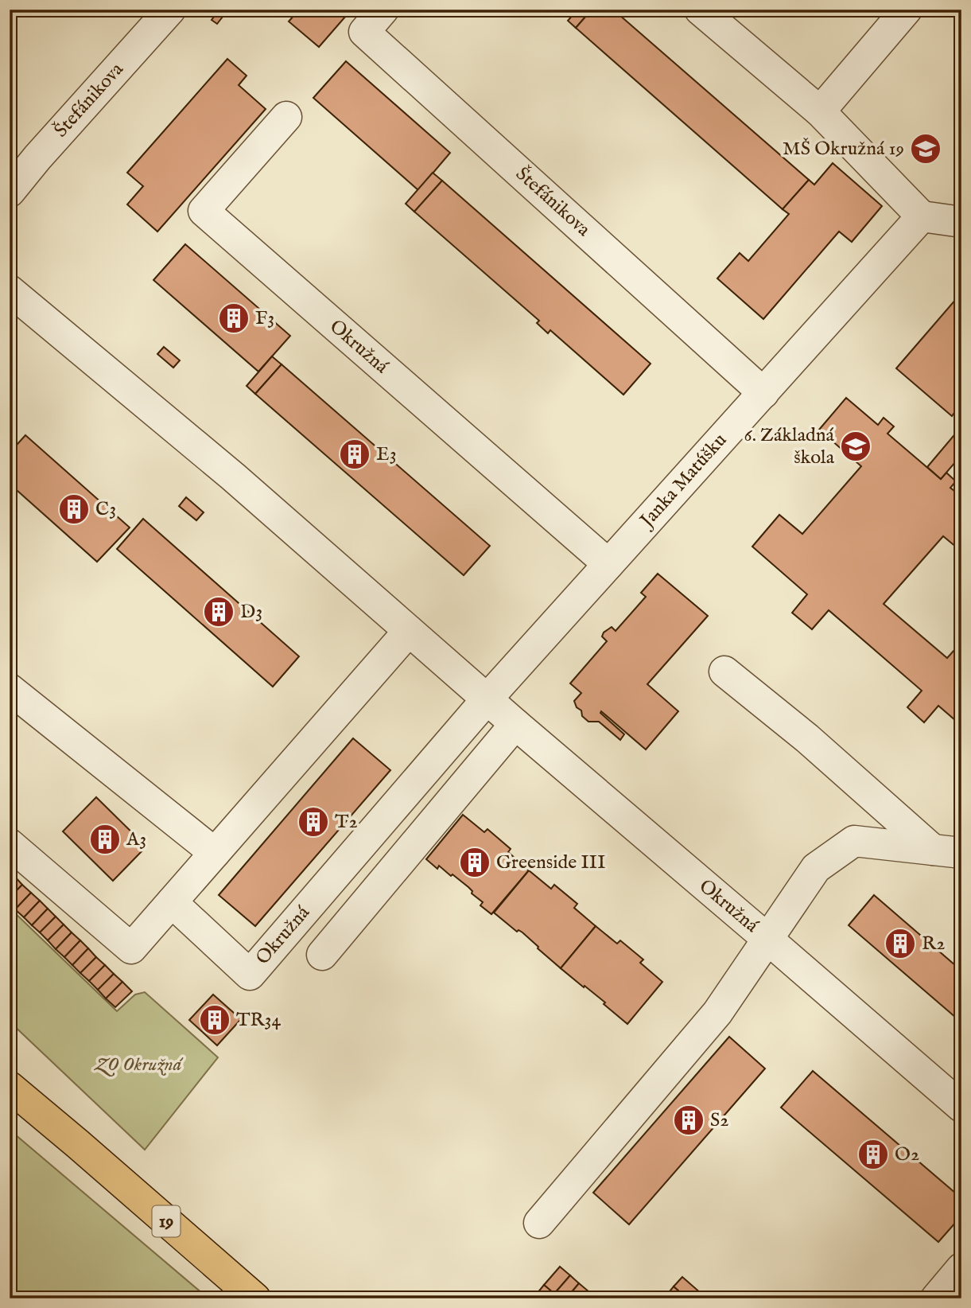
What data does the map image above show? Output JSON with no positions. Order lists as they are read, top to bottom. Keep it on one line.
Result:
{"streets":{"main road":["19"],"street":["Štefánikova","Okružná","Janka Matúšku"]},"crossings":[["Štefánikova","Janka Matúšku"],["Okružná","Janka Matúšku"]],"parks":["ZO Okružná"],"places":{"school or university":["MŠ Okružná 19","6. Základná škola"],"building":["F3","E3","C3","D3","T2","A3","Greenside III","R2","TR34","S2","O2"]}}
